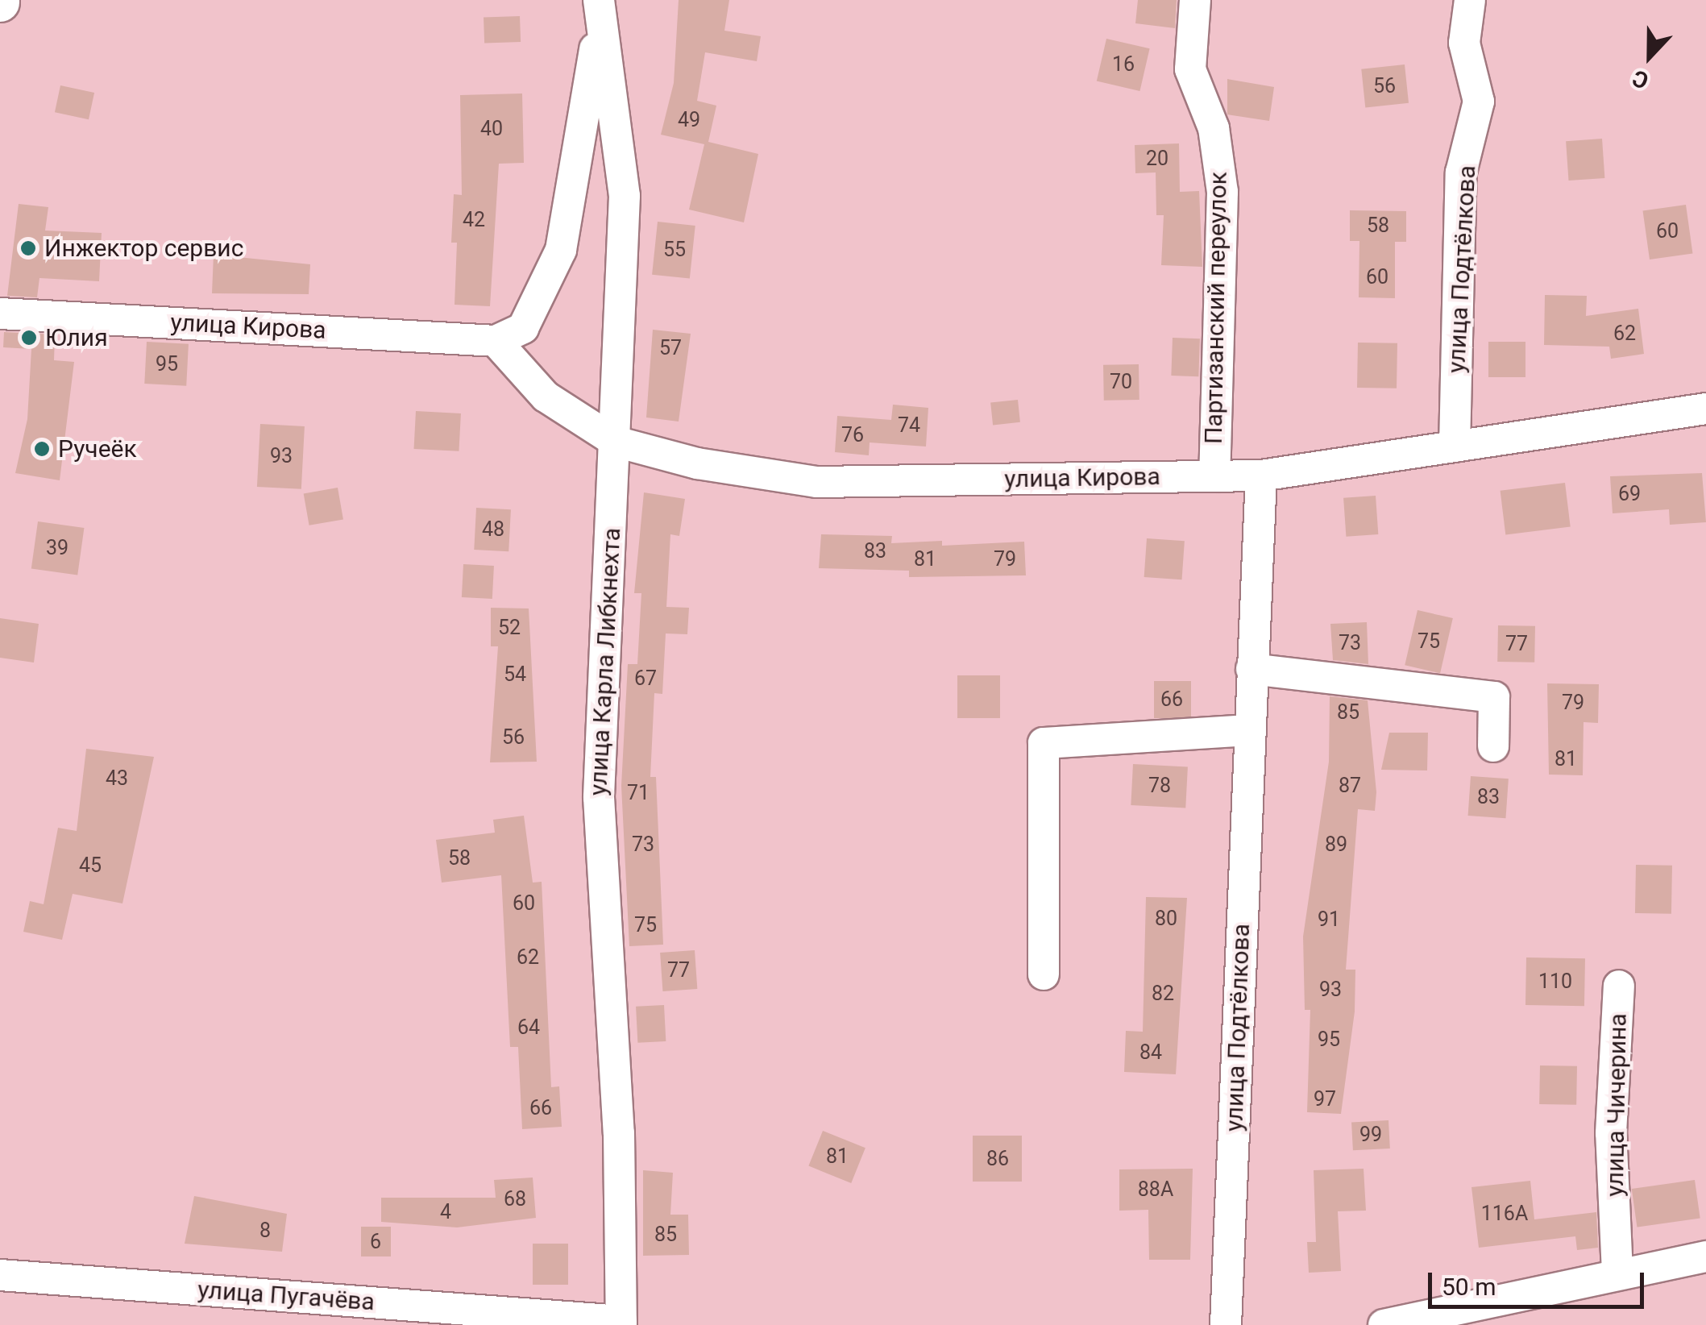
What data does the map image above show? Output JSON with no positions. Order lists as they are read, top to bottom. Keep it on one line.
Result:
{"streets":{"street":["улица Подтёлкова","Партизанский переулок","улица Кирова","улица Карла Либкнехта","улица Чичерина","улица Пугачёва"]},"crossings":[["улица Подтёлкова","улица Кирова"],["Партизанский переулок","улица Кирова"],["улица Кирова","улица Карла Либкнехта"],["улица Карла Либкнехта","улица Пугачёва"]],"places":["Инжектор сервис","Юлия","Ручеёк"],"house_numbers":["16","56","49","40","20","42","58","60","55","60","62","57","95","70","74","76","93","69","48","39","83","81","79","52","75","73","77","54","67","66","79","85","56","81","43","78","87","71","83","73","89","58","45","60","80","91","75","62","77","110","93","82","64","95","84","97","66","99","81","86","88А","68","4","116А","8","85","6"],"scale_bar":"50 m","north":"bottom"}
